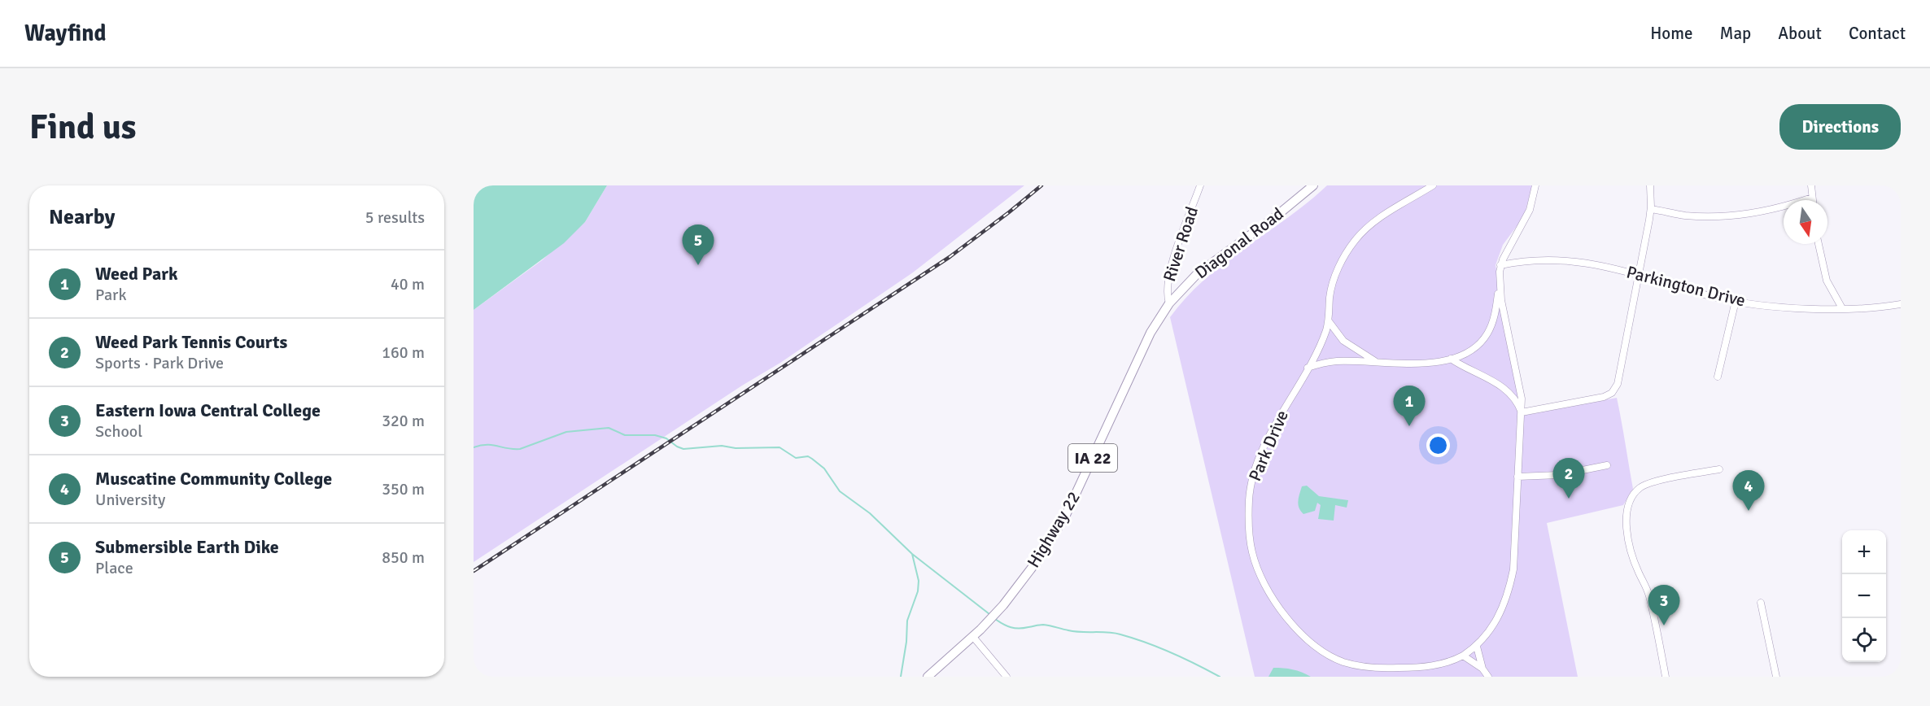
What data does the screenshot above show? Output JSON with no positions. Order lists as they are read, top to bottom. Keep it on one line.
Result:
{"streets":{"main road":["Diagonal Road","IA 22","Highway 22"],"street":["River Road","Parkington Drive","Park Drive"]},"crossings":[["Diagonal Road","River Road"],["Diagonal Road","Highway 22"],["River Road","Highway 22"],["Parkington Drive","Park Drive"]],"north":"bottom","page":{"header":"Wayfind","nav":["Home","Map","About","Contact"],"buttons":"Directions","title":"Find us","heading":["Nearby","5 results"],"pins":["5","1","2","4","3"],"list":[{"mark":"1","name":"Weed Park","note":"Park","value":"40 m"},{"mark":"2","name":"Weed Park Tennis Courts","note":"Sports · Park Drive","value":"160 m"},{"mark":"3","name":"Eastern Iowa Central College","note":"School","value":"320 m"},{"mark":"4","name":"Muscatine Community College","note":"University","value":"350 m"},{"mark":"5","name":"Submersible Earth Dike","note":"Place","value":"850 m"}],"map_buttons":["+","−"]}}
